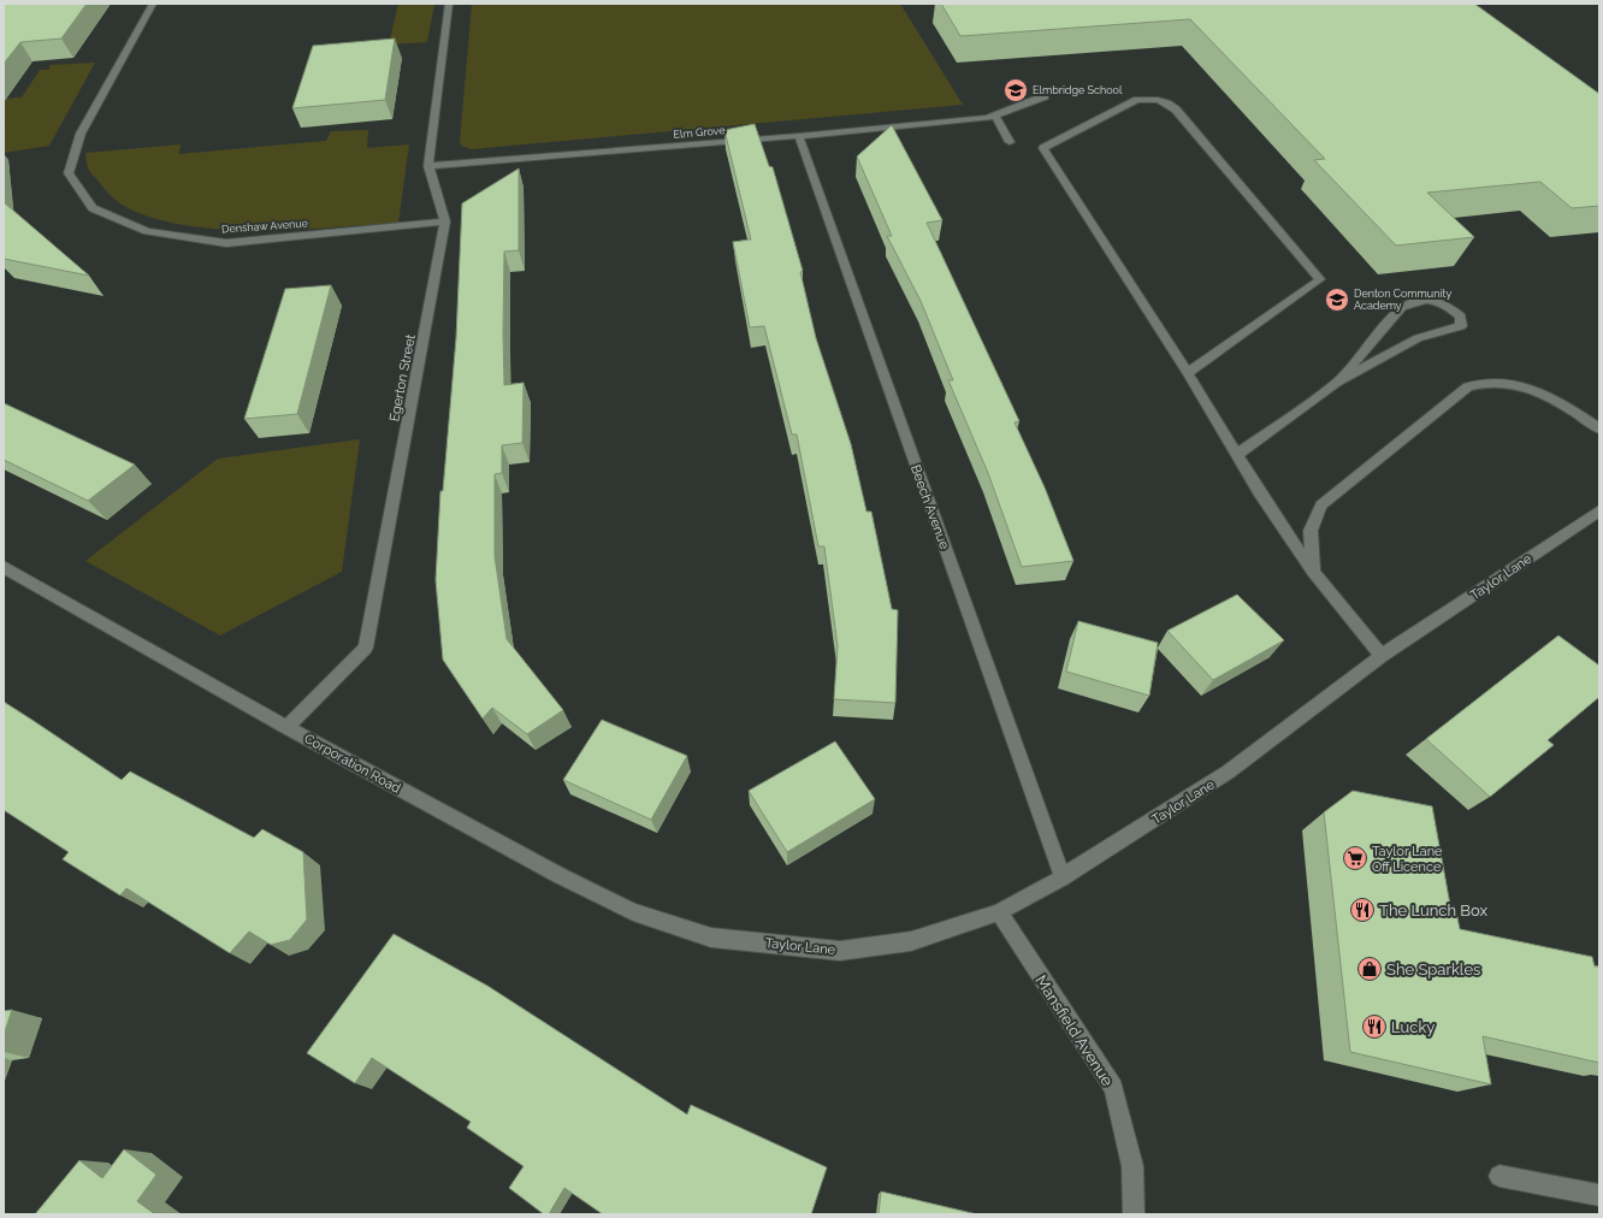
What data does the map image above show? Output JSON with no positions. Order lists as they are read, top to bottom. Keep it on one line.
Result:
{"streets":{"street":["Elm Grove","Denshaw Avenue","Egerton Street","Beech Avenue","Taylor Lane","Corporation Road","Mansfield Avenue"]},"crossings":[["Elm Grove","Egerton Street"],["Elm Grove","Beech Avenue"],["Denshaw Avenue","Egerton Street"],["Egerton Street","Corporation Road"],["Beech Avenue","Taylor Lane"],["Taylor Lane","Corporation Road"],["Taylor Lane","Mansfield Avenue"]],"places":{"school or university":["Elmbridge School","Denton Community Academy"],"supermarket":["Taylor Lane Off Licence"],"restaurant":["The Lunch Box","Lucky"],"shop":["She Sparkles"]}}
